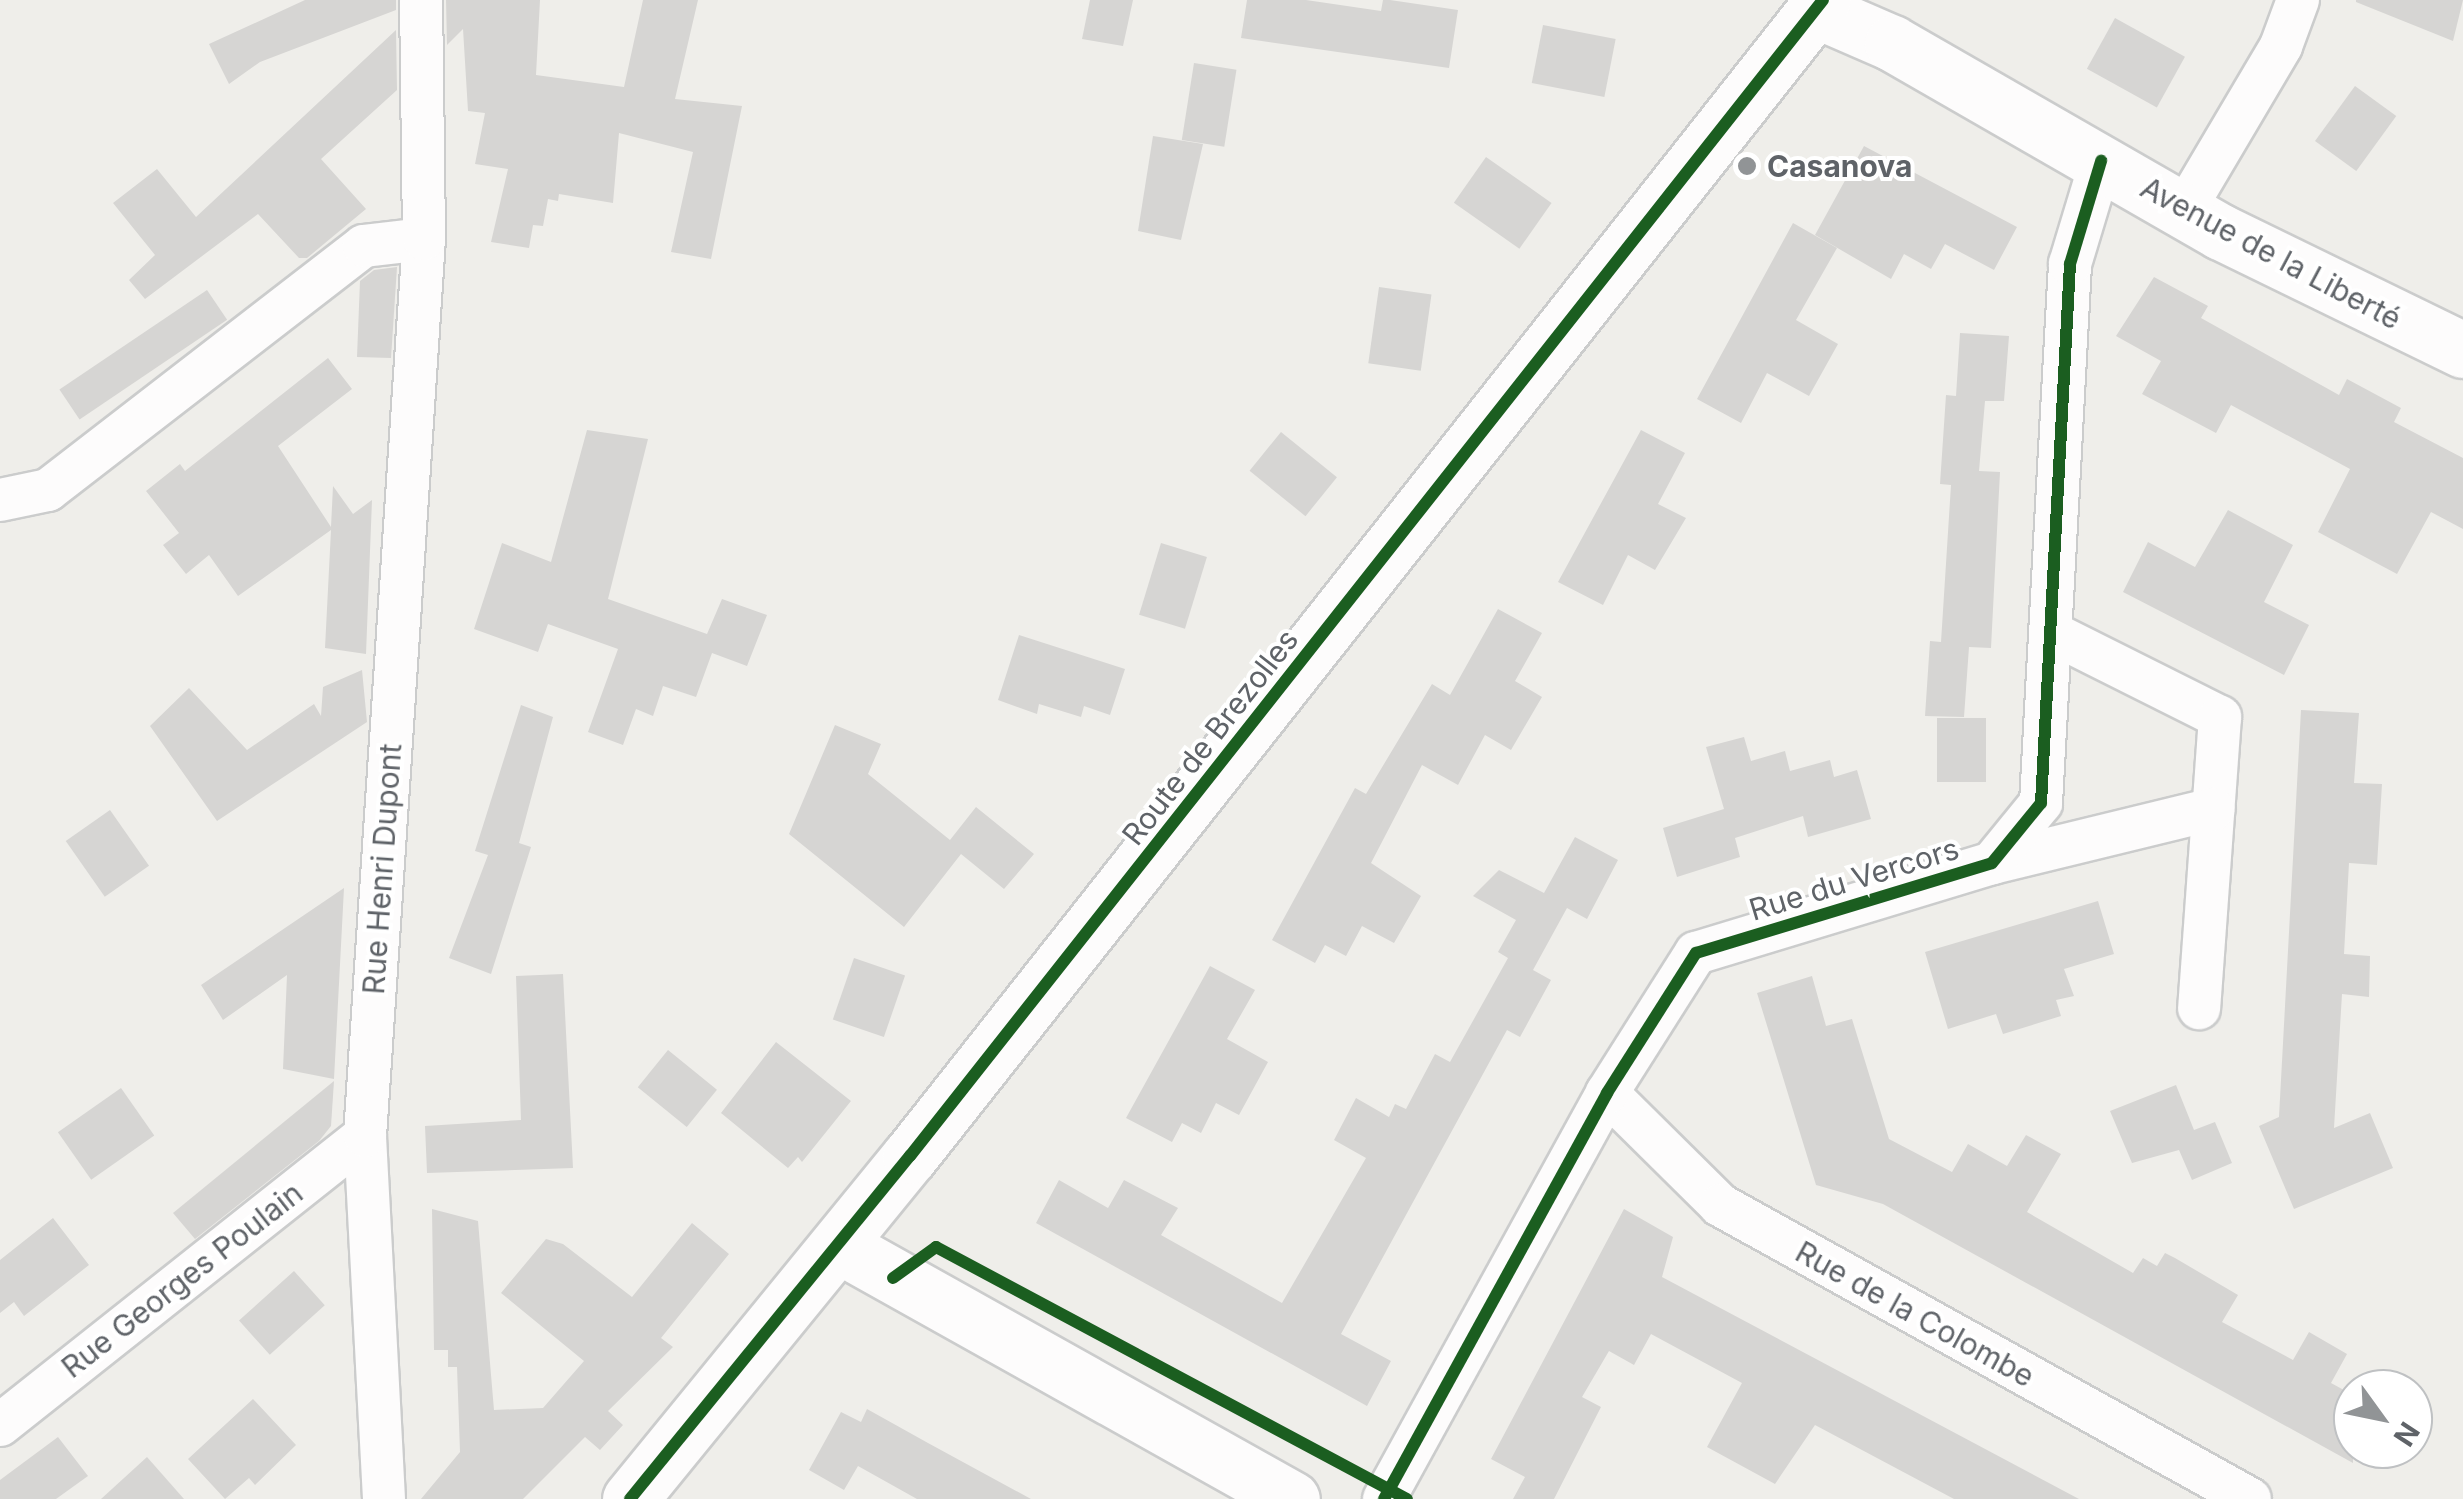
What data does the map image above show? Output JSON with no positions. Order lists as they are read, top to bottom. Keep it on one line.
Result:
{"streets":{"main road":["Avenue de la Liberté","Route de Brezolles"],"street":["Rue Henri Dupont","Rue du Vercors","Rue Georges Poulain","Rue de la Colombe"]},"crossings":[["Avenue de la Liberté","Route de Brezolles"],["Avenue de la Liberté","Rue du Vercors"],["Rue Henri Dupont","Rue Georges Poulain"],["Rue du Vercors","Rue de la Colombe"]],"places":["Casanova"],"north":"bottom right"}
